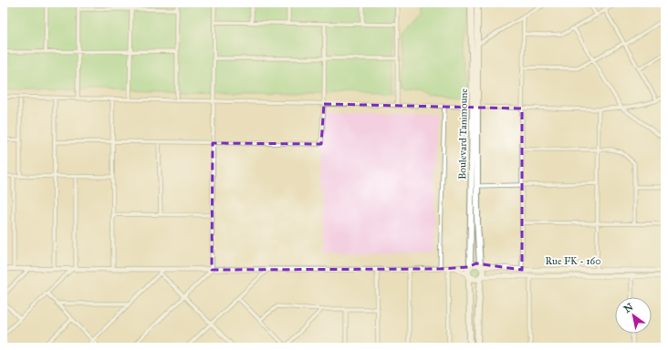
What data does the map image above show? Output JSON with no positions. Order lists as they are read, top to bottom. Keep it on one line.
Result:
{"streets":{"main road":["Boulevard Tanimoune","Rue FK - 160"]},"crossings":[["Boulevard Tanimoune","Rue FK - 160"]],"north":"top left"}
